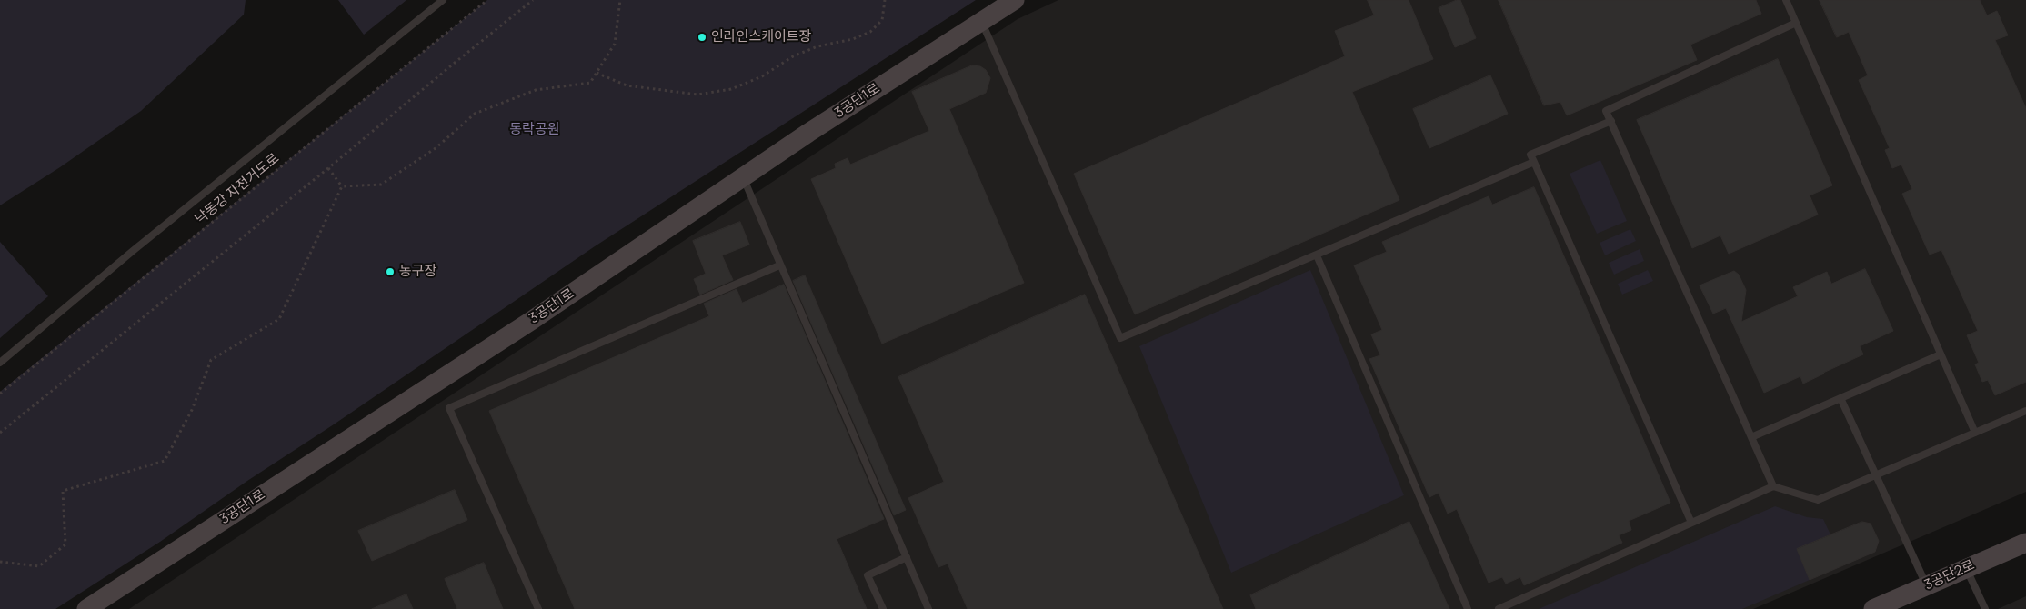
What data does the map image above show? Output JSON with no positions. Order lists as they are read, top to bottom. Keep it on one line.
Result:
{"streets":{"street":["3공단1로","3공단2로"],"path":["낙동강 자전거도로"]},"parks":["동락공원"],"places":["인라인스케이트장","농구장"]}
